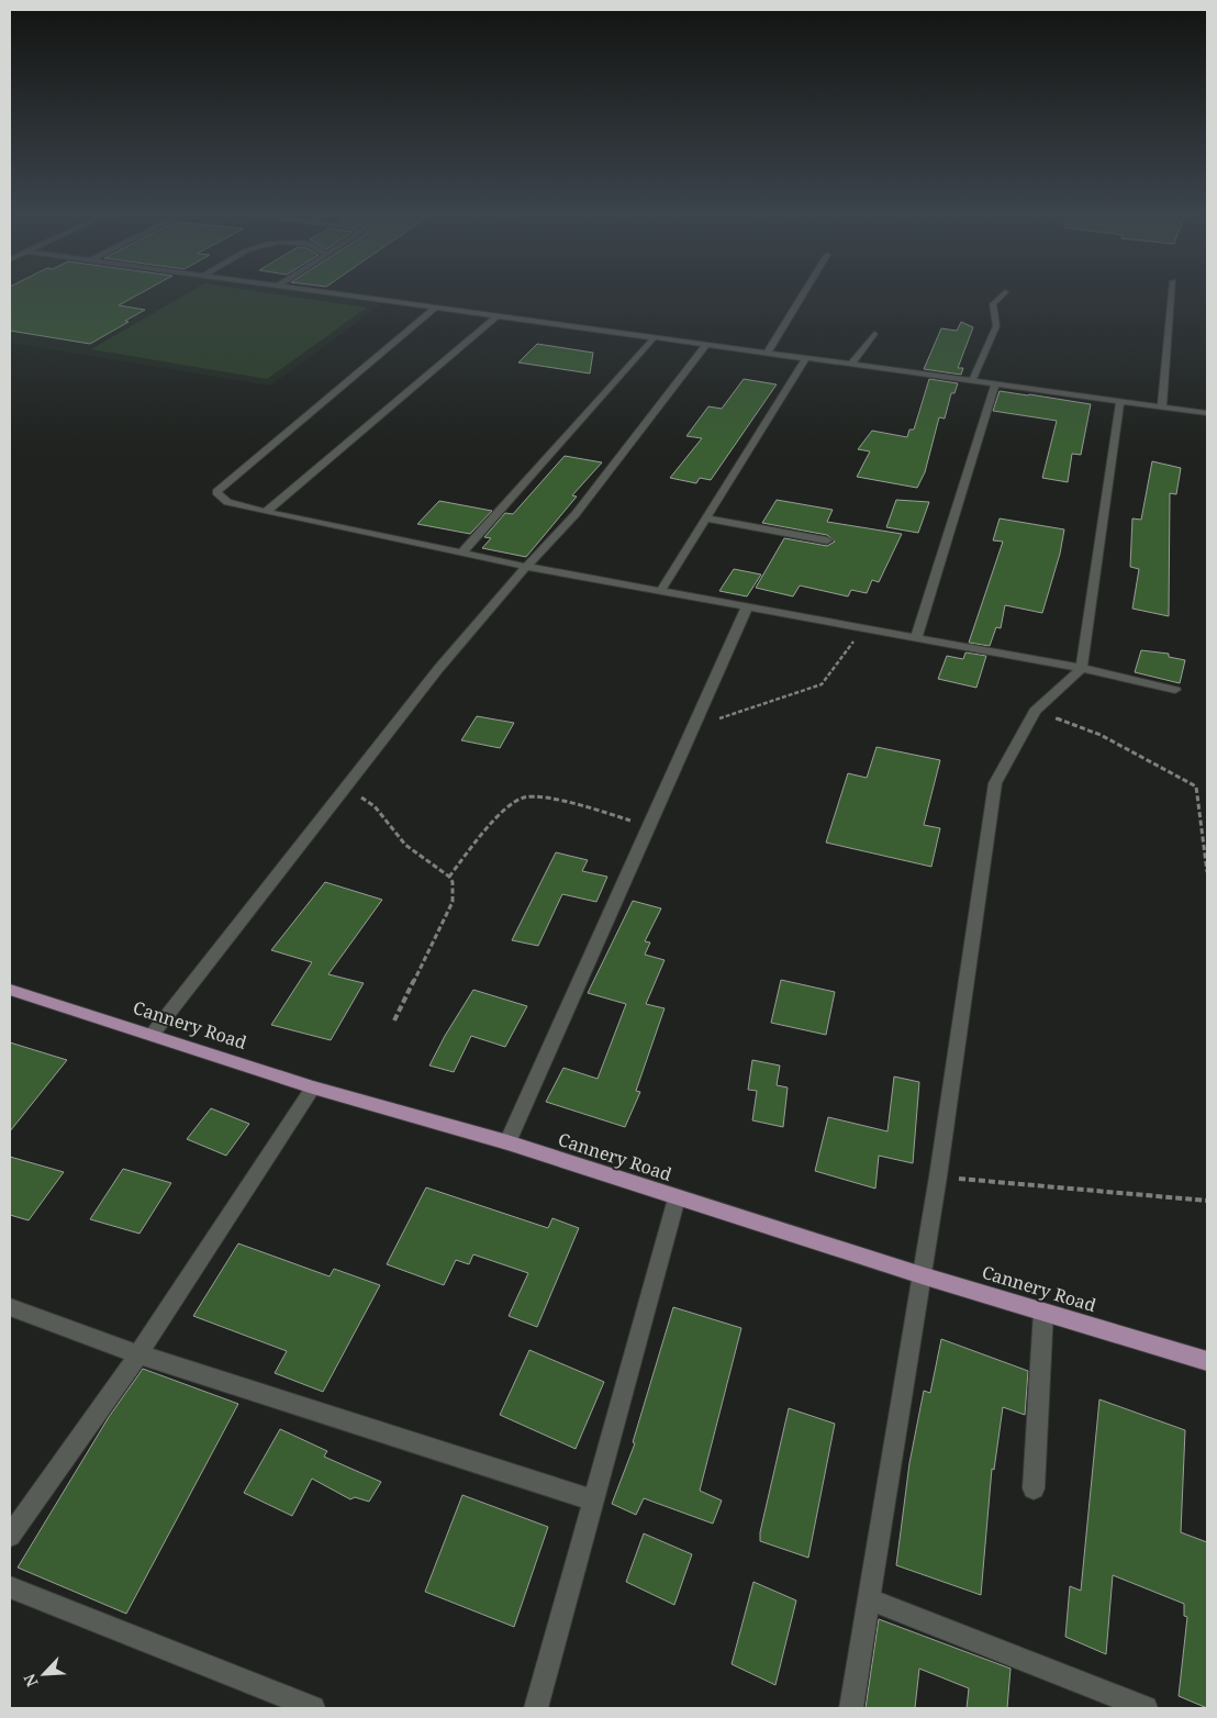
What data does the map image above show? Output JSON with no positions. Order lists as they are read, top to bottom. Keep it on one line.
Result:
{"streets":{"main road":["Cannery Road"]},"north":"bottom left"}
